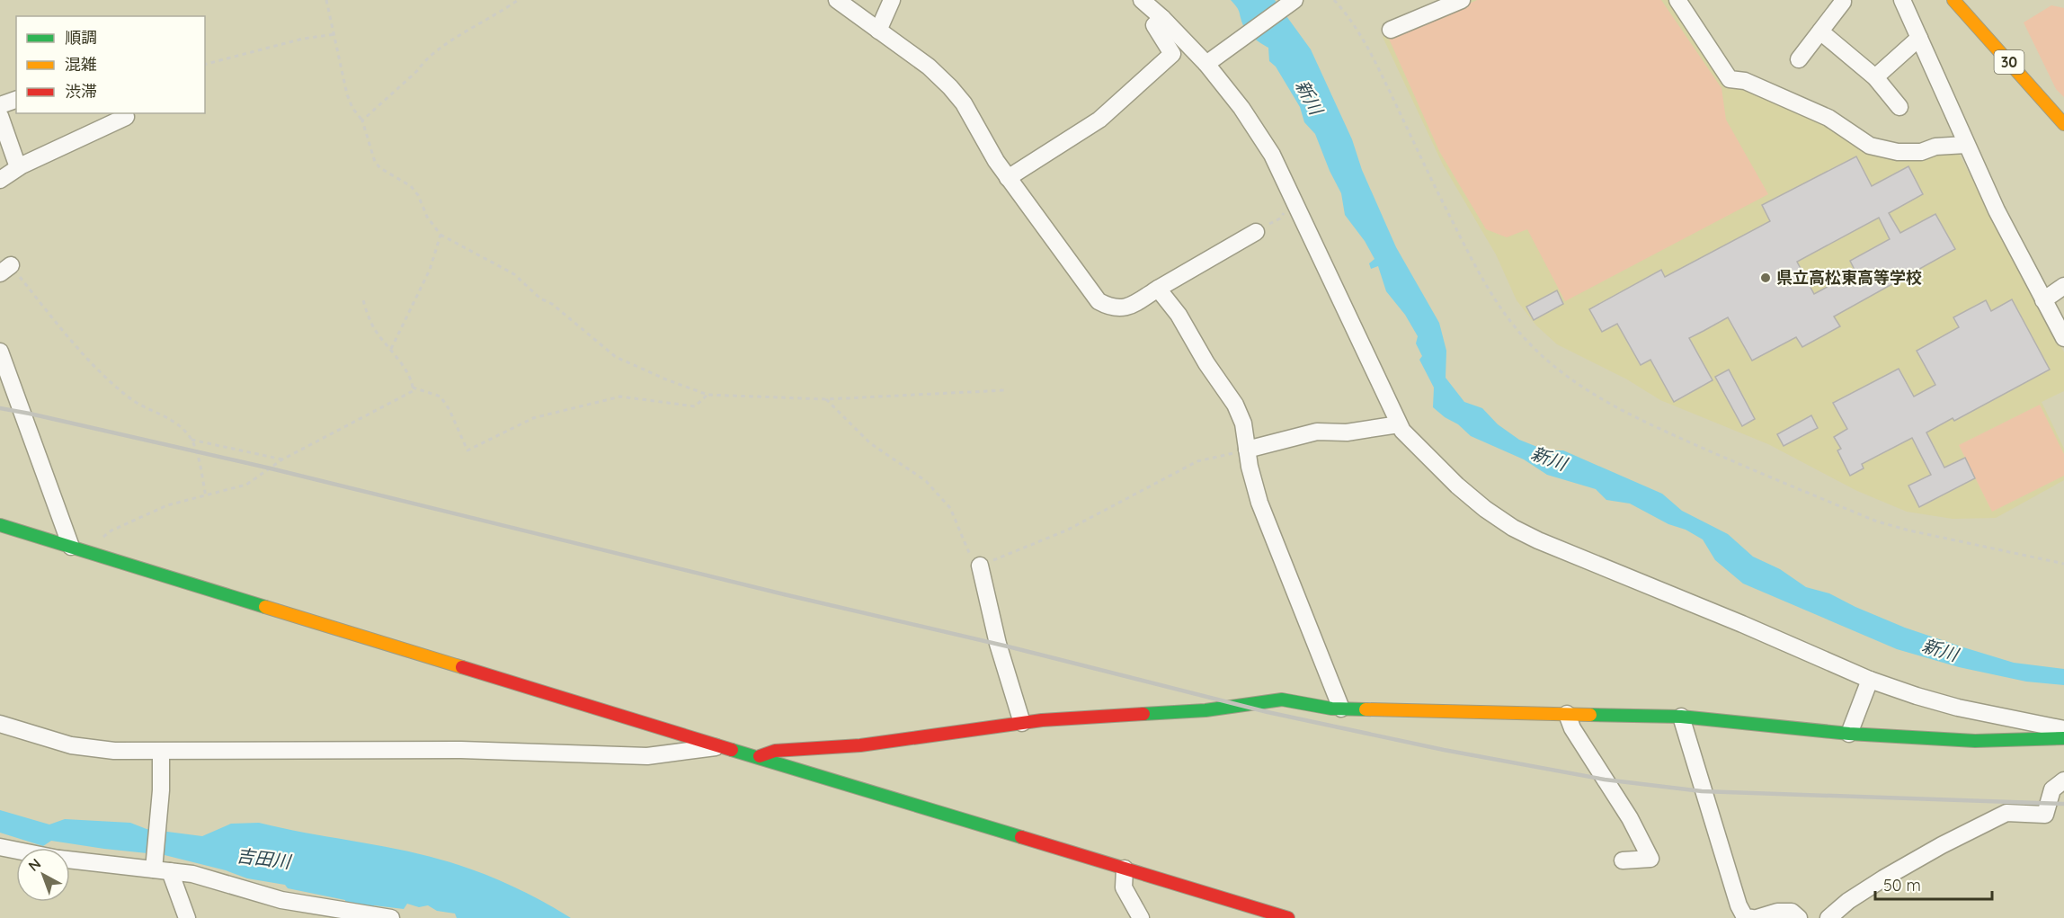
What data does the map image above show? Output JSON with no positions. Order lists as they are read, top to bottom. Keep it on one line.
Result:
{"streets":{"street":["30"]},"water":["新川","吉田川"],"places":["県立高松東高等学校"],"legend":["順調","混雑","渋滞"],"scale_bar":"50 m","north":"top left"}
